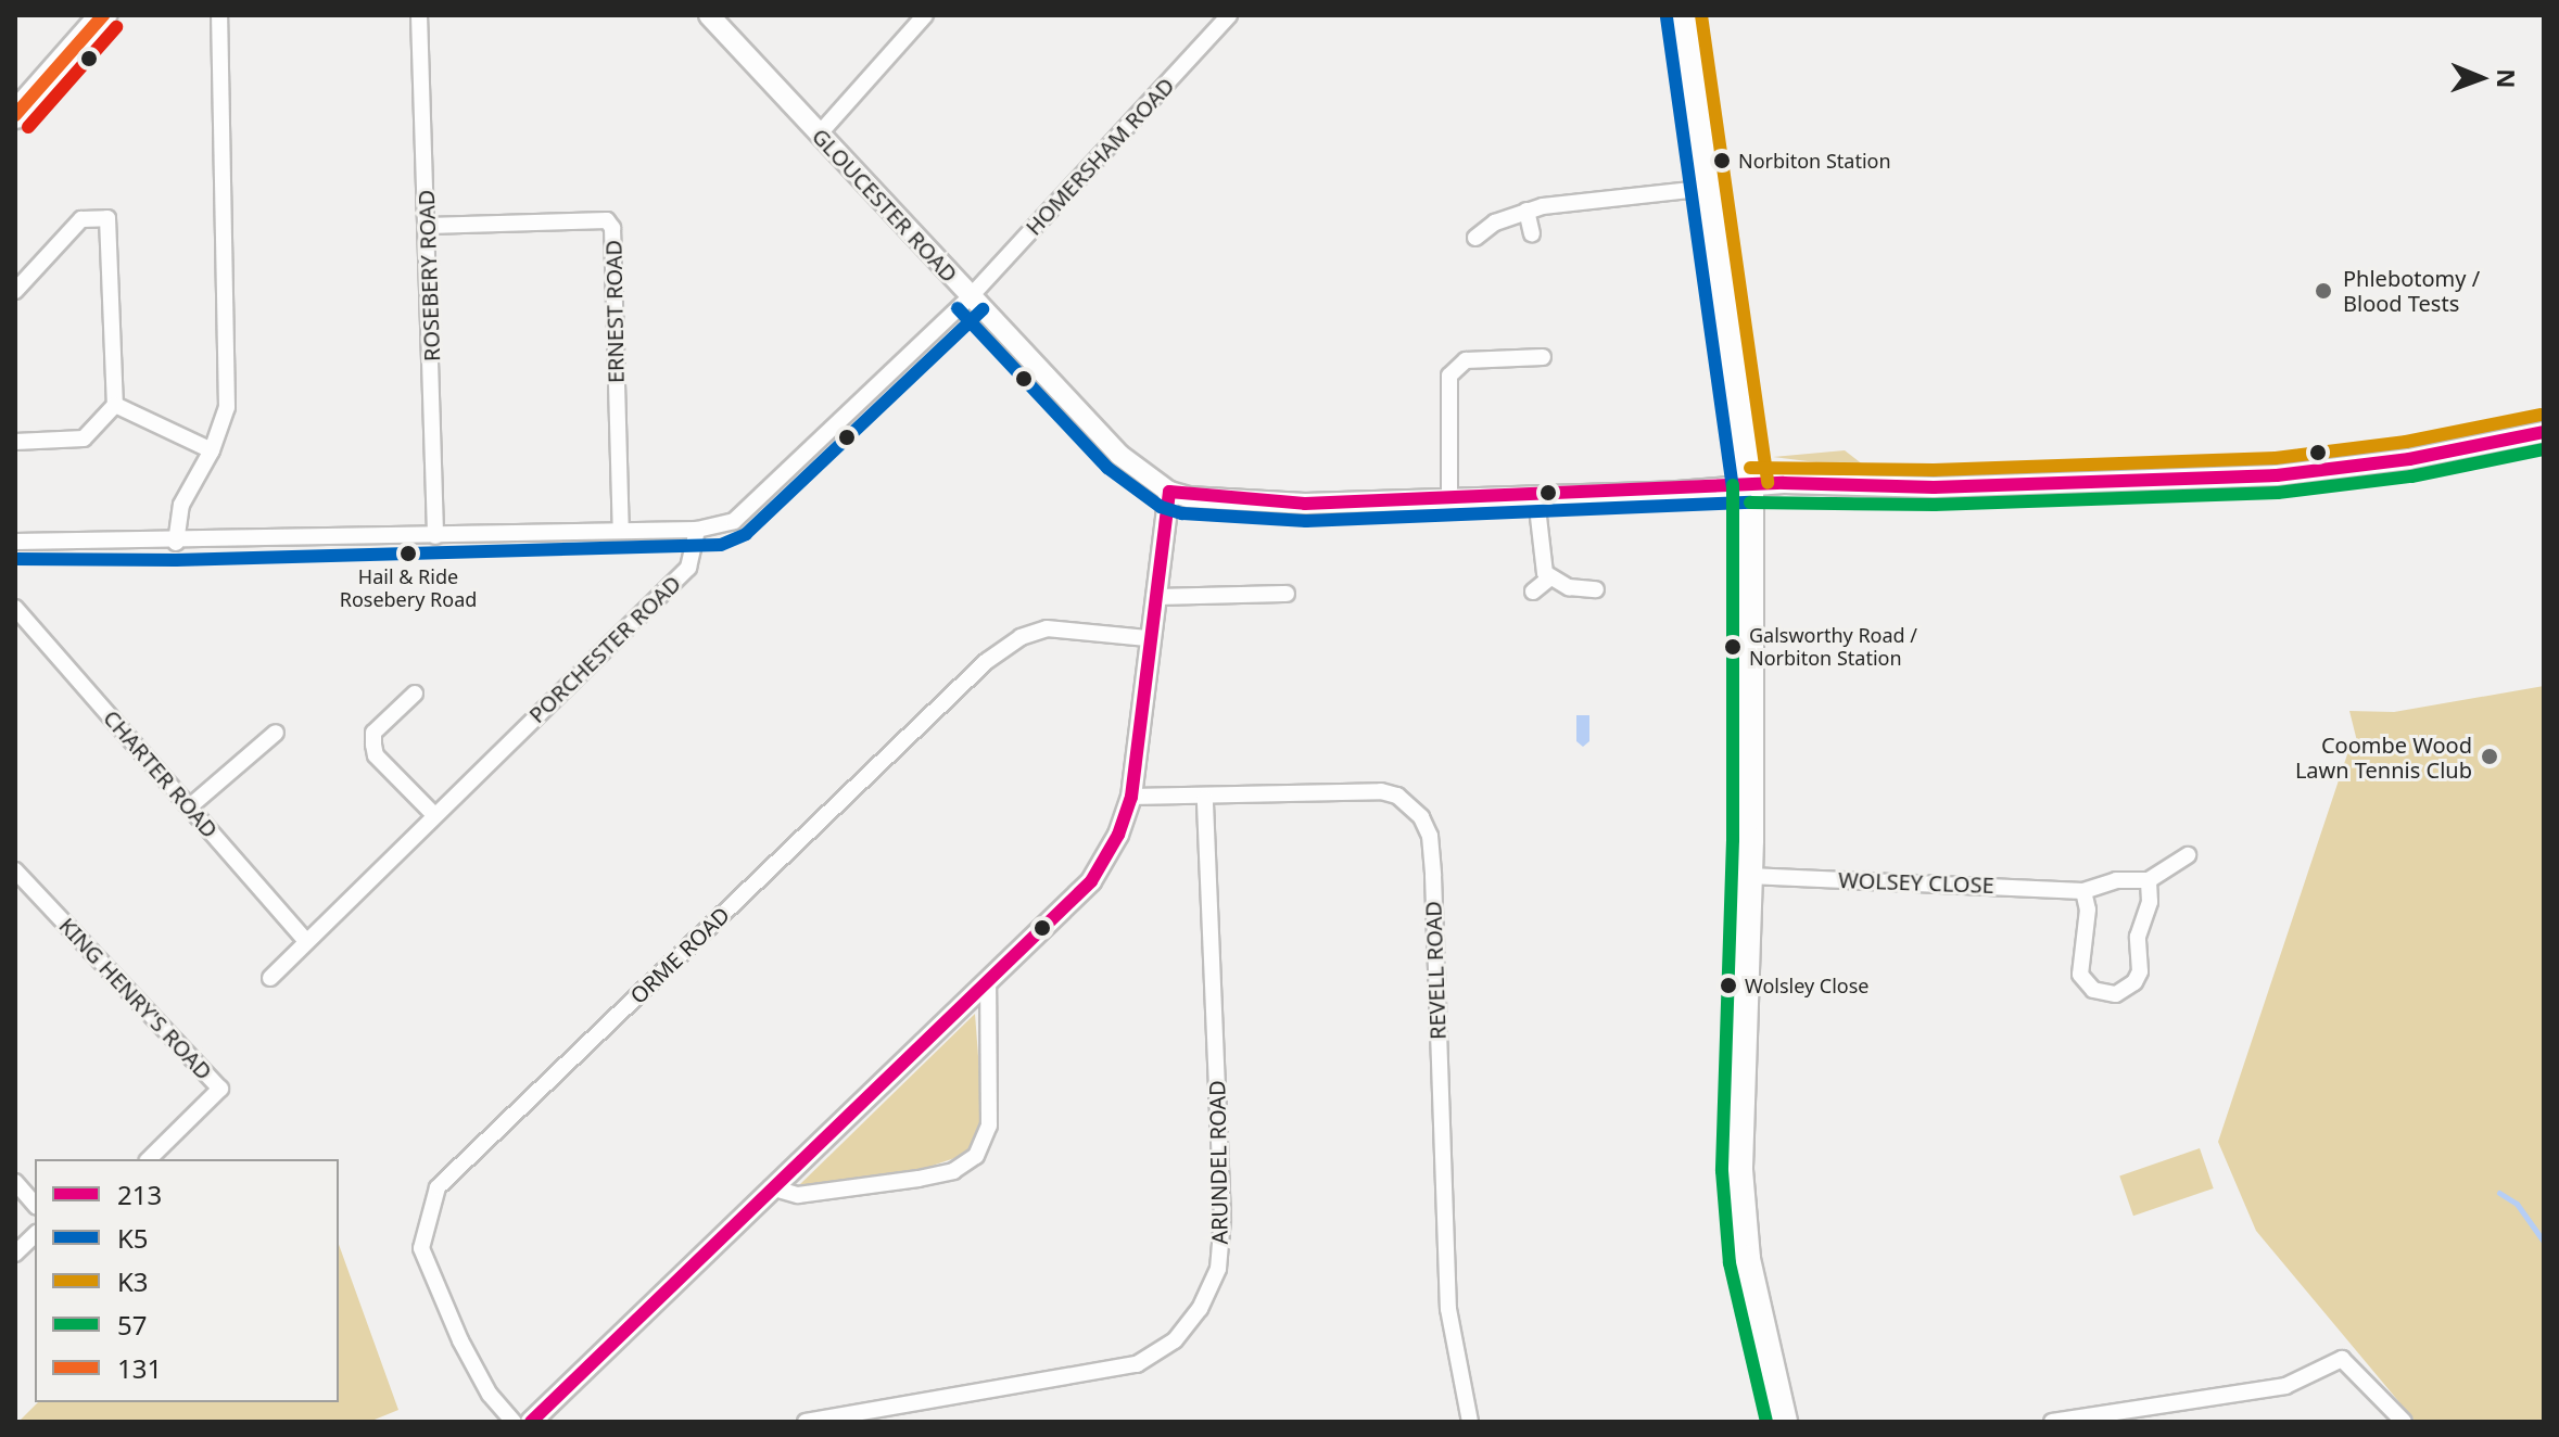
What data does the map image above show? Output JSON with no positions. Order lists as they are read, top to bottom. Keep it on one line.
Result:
{"streets":{"street":["HOMERSHAM ROAD","GLOUCESTER ROAD","ROSEBERY ROAD","ERNEST ROAD","PORCHESTER ROAD","CHARTER ROAD","WOLSEY CLOSE","ORME ROAD","REVELL ROAD","KING HENRY'S ROAD","ARUNDEL ROAD"]},"crossings":[["HOMERSHAM ROAD","GLOUCESTER ROAD"],["ROSEBERY ROAD","ERNEST ROAD"],["PORCHESTER ROAD","CHARTER ROAD"],["REVELL ROAD","ARUNDEL ROAD"]],"places":["Norbiton Station","Phlebotomy / Blood Tests","Hail & Ride Rosebery Road","Galsworthy Road / Norbiton Station","Coombe Wood Lawn Tennis Club","Wolsley Close"],"lines":["transit line K3","transit line 131","transit line K5","transit line 213","transit line 57"],"legend":["213","K5","K3","57","131"],"north":"right"}
